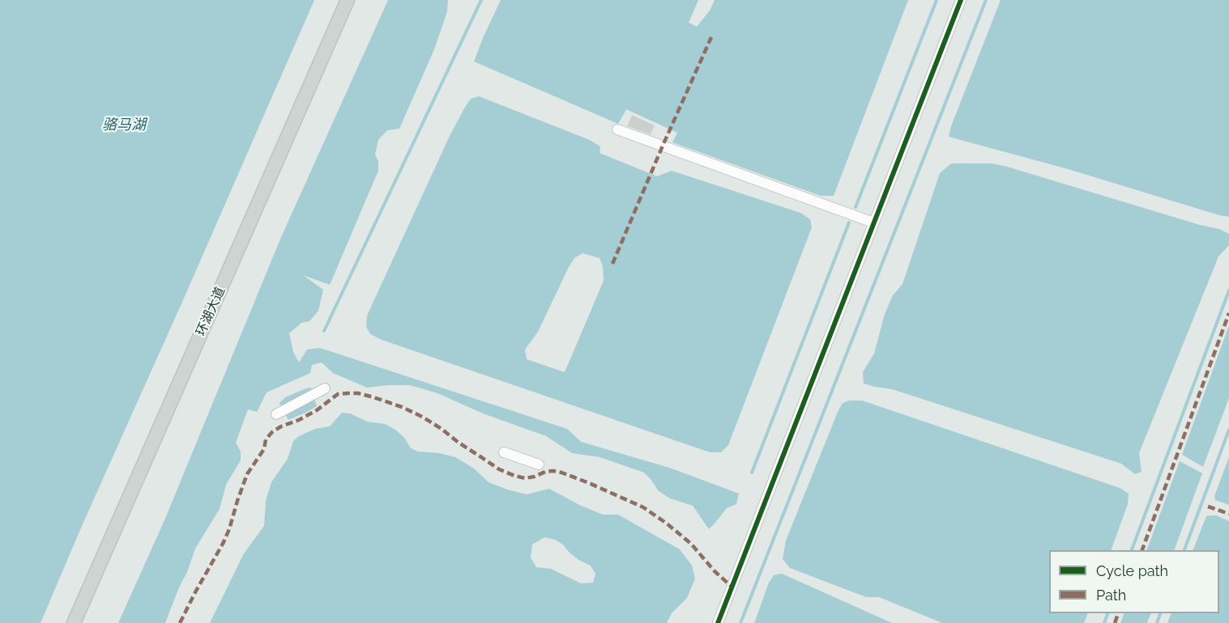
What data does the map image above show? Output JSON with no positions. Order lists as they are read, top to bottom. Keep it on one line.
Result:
{"streets":{"main road":["环湖大道"]},"water":["骆马湖"],"legend":["Cycle path","Path"]}
